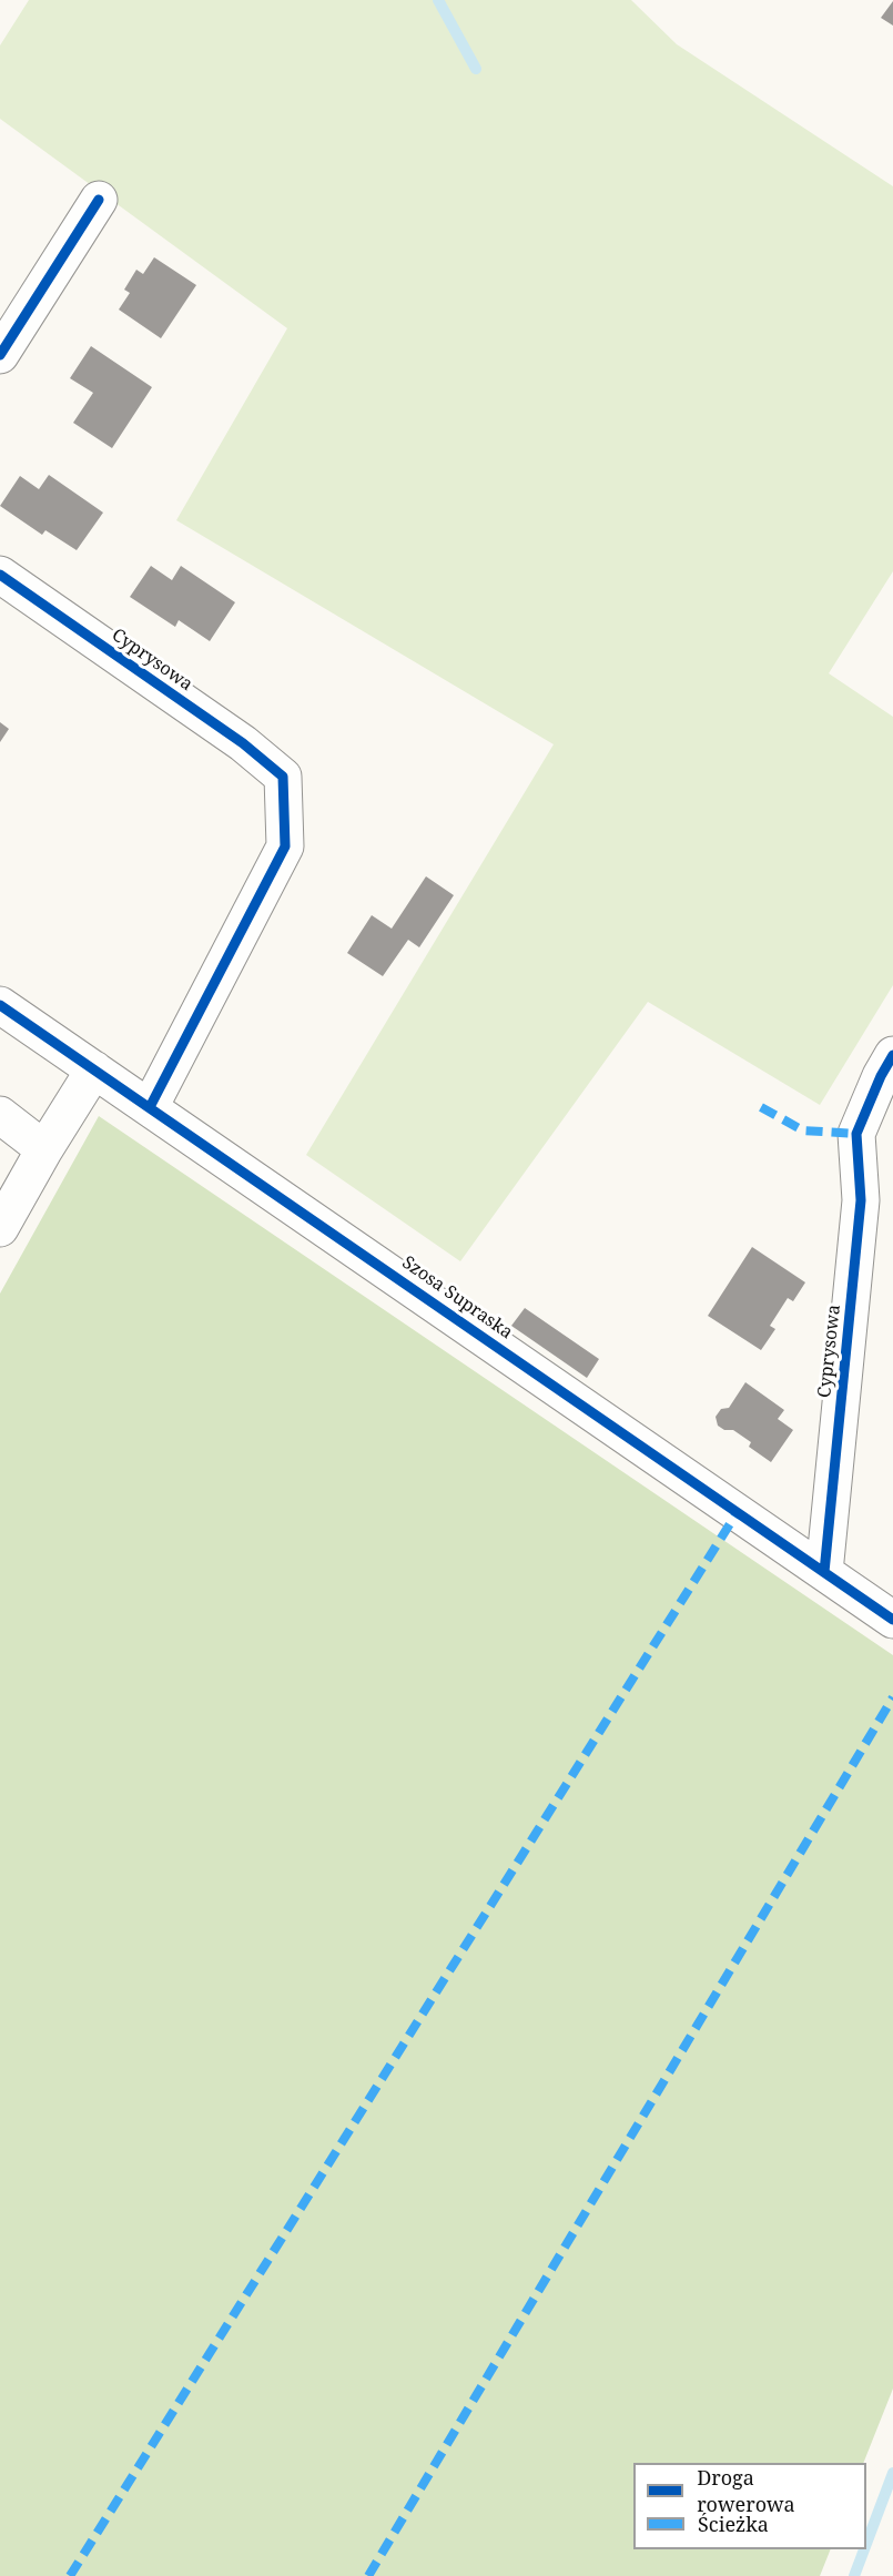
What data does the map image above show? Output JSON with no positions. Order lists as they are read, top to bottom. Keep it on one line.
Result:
{"streets":{"street":["Cyprysowa","Szosa Supraska"]},"crossings":[["Cyprysowa","Szosa Supraska"]],"legend":["Droga rowerowa","Ścieżka"]}
